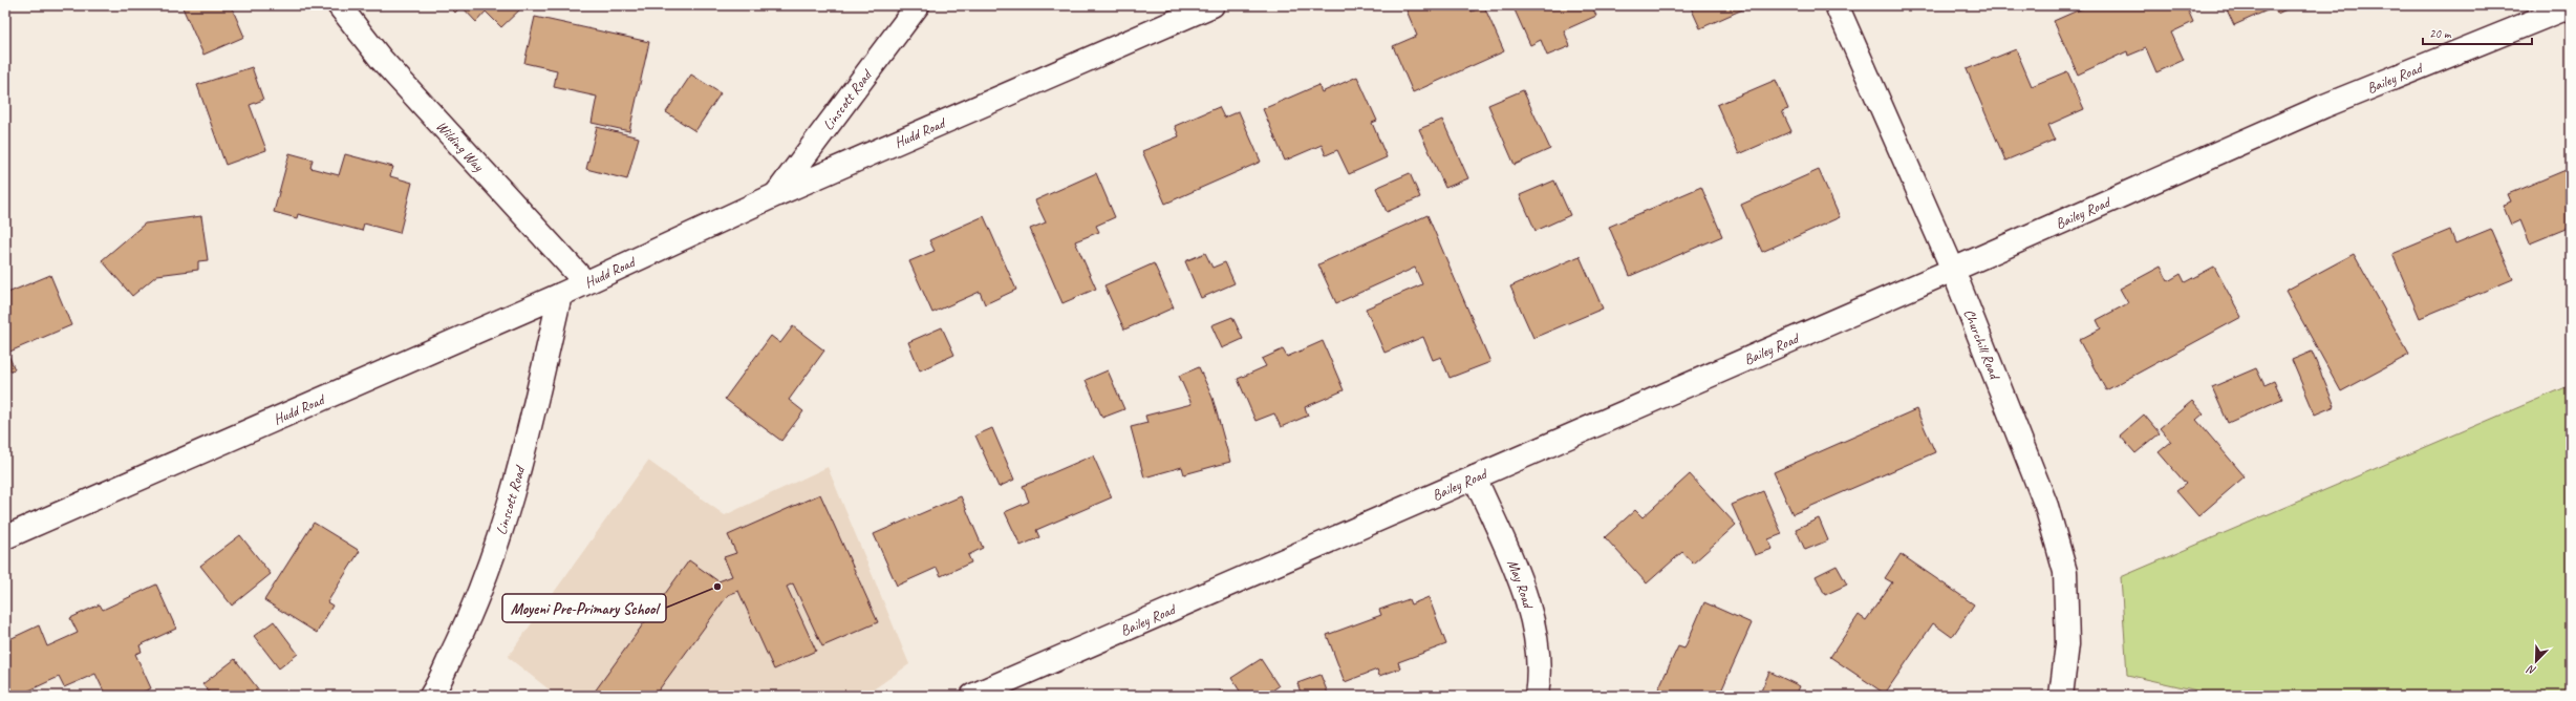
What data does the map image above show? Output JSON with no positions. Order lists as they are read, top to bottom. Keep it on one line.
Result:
{"streets":{"street":["Bailey Road","Linscott Road","Hudd Road","Wilding Way","Churchill Road","May Road"]},"crossings":[["Bailey Road","Churchill Road"],["Bailey Road","May Road"],["Linscott Road","Hudd Road"],["Hudd Road","Wilding Way"]],"places":["Moyeni Pre-Primary School"],"scale_bar":"20 m","north":"bottom left"}
